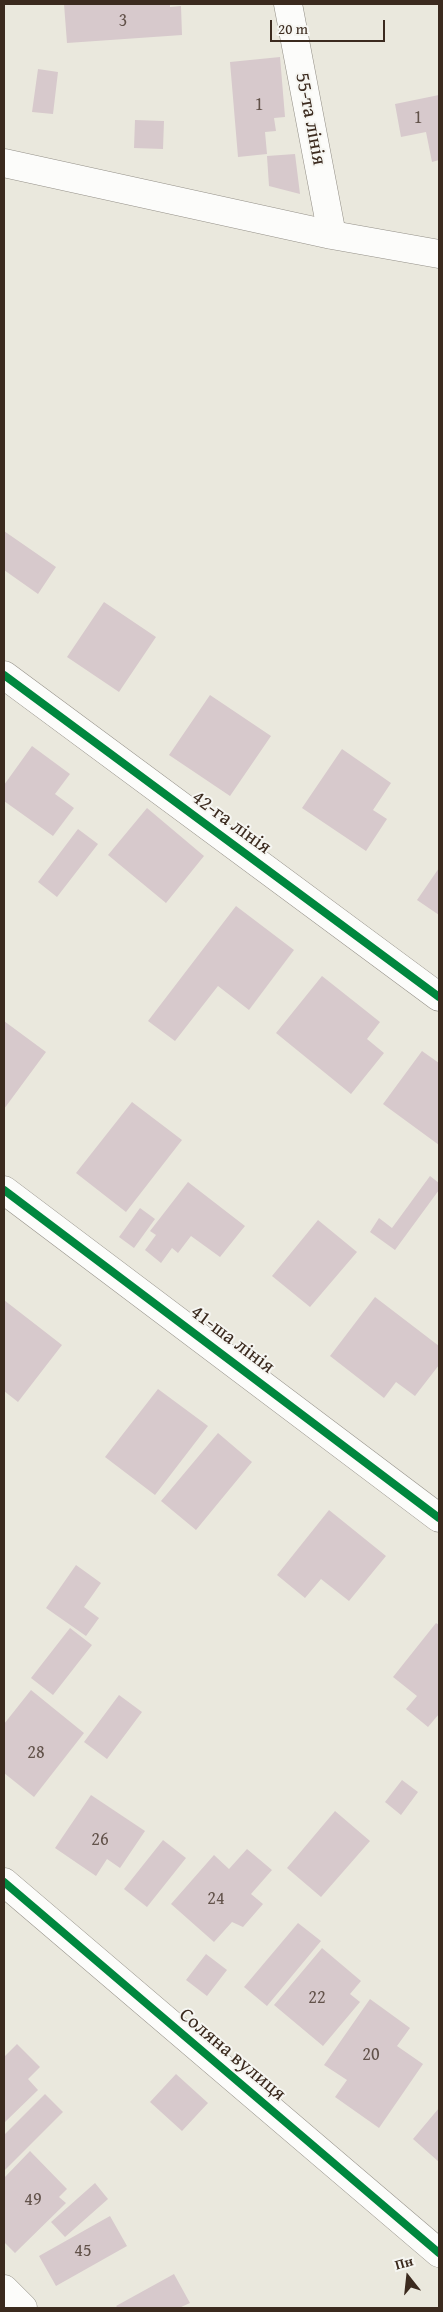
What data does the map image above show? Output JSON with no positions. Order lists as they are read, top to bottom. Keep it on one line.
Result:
{"streets":{"street":["55-та лінія","42-га лінія","41-ша лінія","Соляна вулиця"]},"house_numbers":["3","1","1","28","26","24","22","20","49","45"],"scale_bar":"20 m","north":"top"}
